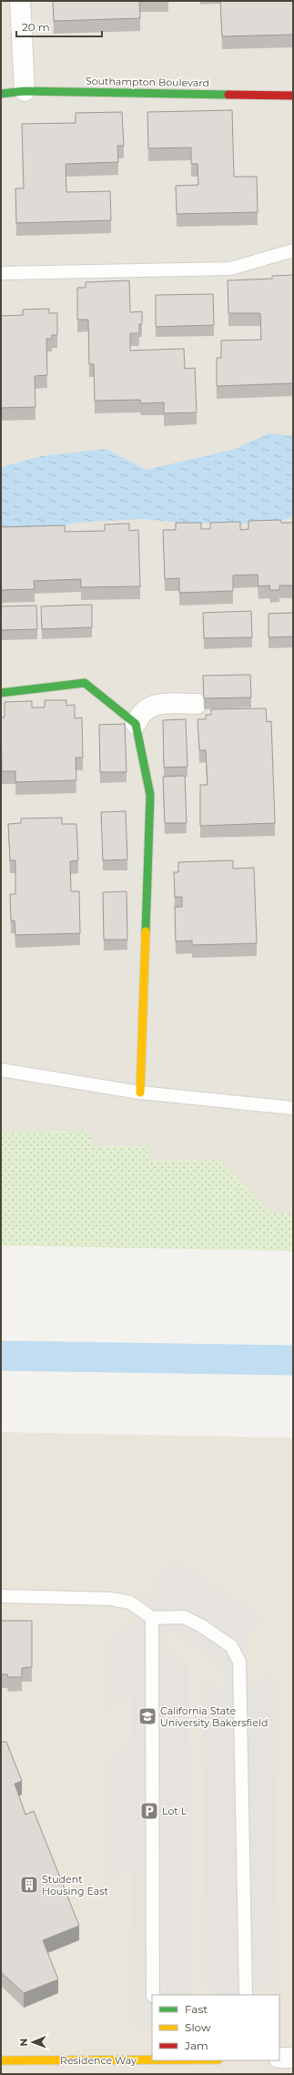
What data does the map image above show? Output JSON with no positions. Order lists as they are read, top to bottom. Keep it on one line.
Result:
{"streets":{"street":["Southampton Boulevard","Residence Way"]},"places":{"school or university":["California State University Bakersfield"],"parking":["Lot L"],"building":["Student Housing East"]},"legend":["Fast","Slow","Jam"],"scale_bar":"20 m","north":"left"}
